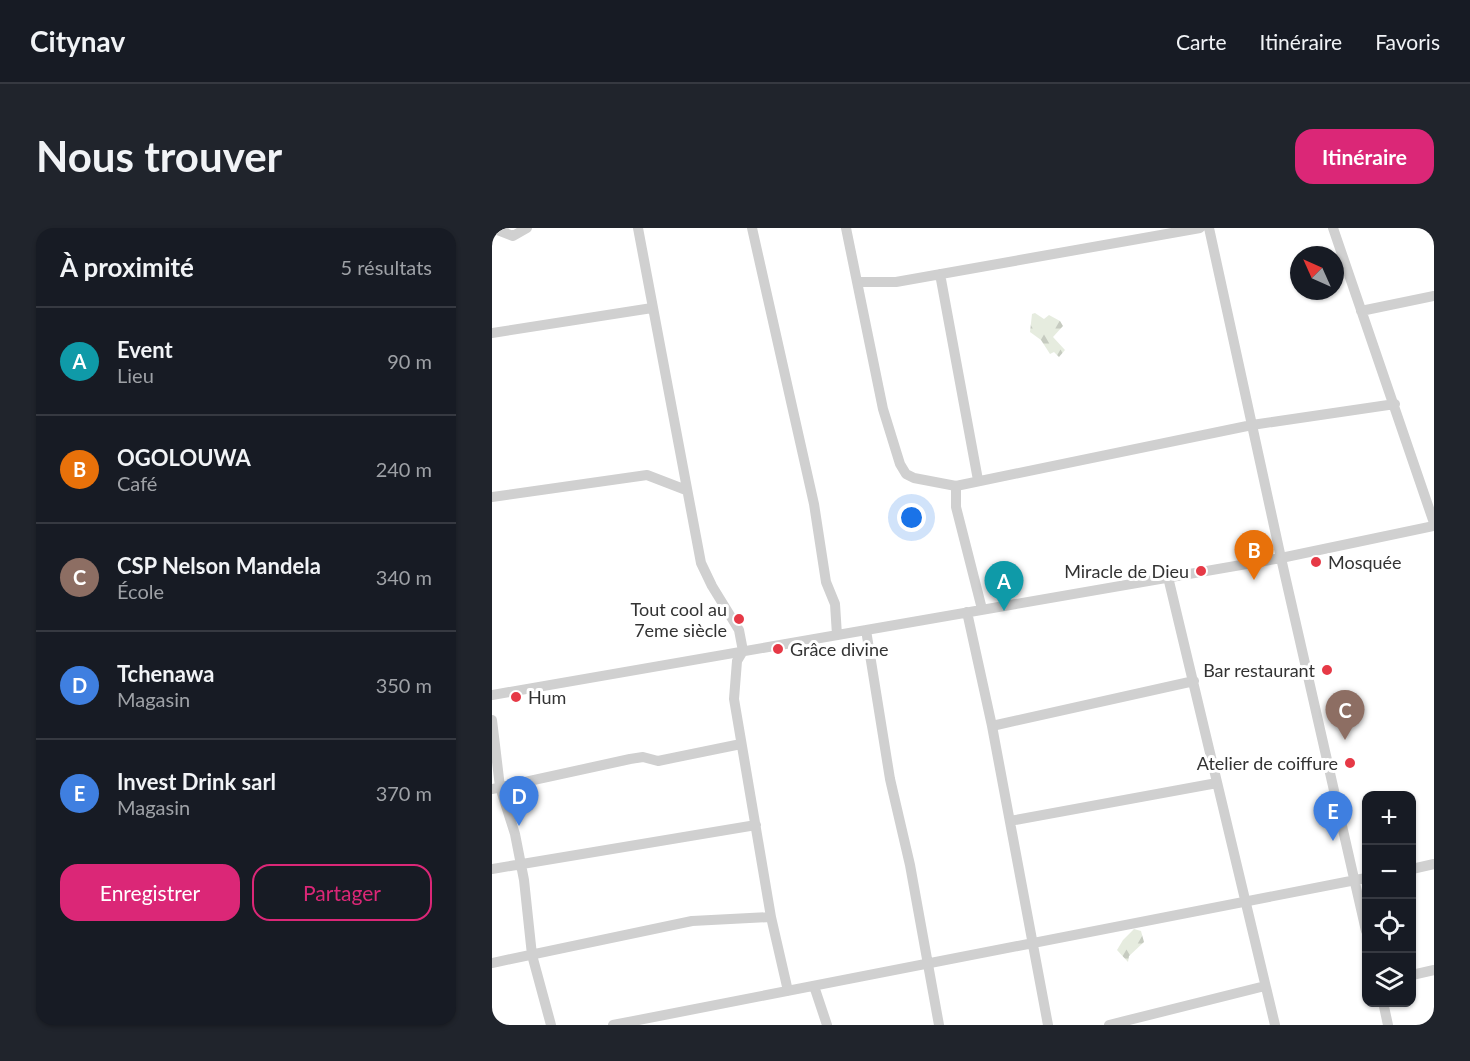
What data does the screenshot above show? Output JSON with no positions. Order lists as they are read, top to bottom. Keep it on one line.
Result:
{"places":["Mosquée","Miracle de Dieu","Tout cool au 7eme siècle","Grâce divine","Bar restaurant","Hum","Atelier de coiffure"],"north":"top left","page":{"header":"Citynav","nav":["Carte","Itinéraire","Favoris"],"buttons":["Itinéraire",["Enregistrer","Partager"]],"title":"Nous trouver","heading":["À proximité","5 résultats"],"list":[{"mark":"A","name":"Event","note":"Lieu","value":"90 m"},{"mark":"B","name":"OGOLOUWA","note":"Café","value":"240 m"},{"mark":"C","name":"CSP Nelson Mandela","note":"École","value":"340 m"},{"mark":"D","name":"Tchenawa","note":"Magasin","value":"350 m"},{"mark":"E","name":"Invest Drink sarl","note":"Magasin","value":"370 m"}],"pins":["B","A","C","D","E"],"map_buttons":["+","−"]}}
